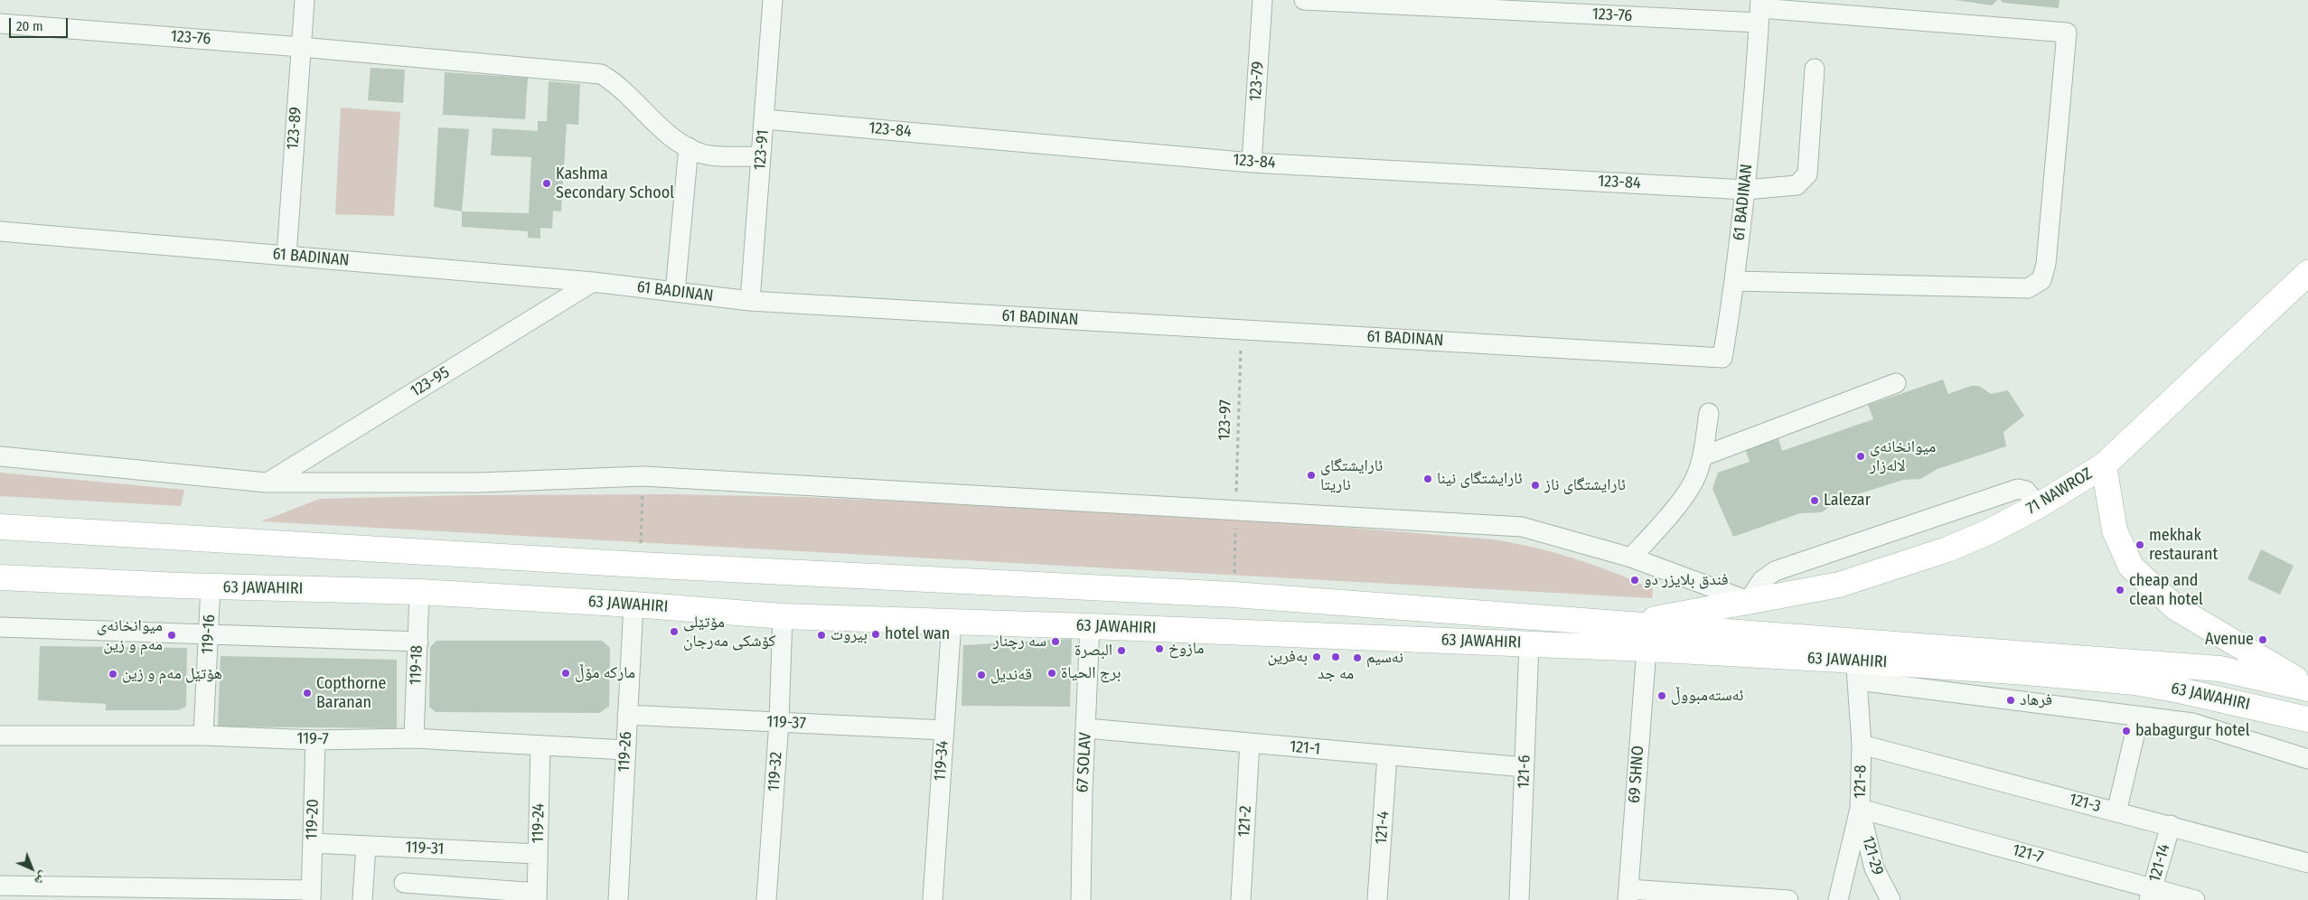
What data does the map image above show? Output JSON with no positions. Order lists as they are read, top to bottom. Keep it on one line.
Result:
{"streets":{"main road":["71 NAWROZ","63 JAWAHIRI"],"street":["123-76","123-79","123-89","123-84","123-91","61 BADINAN","123-95","119-16","119-18","119-37","119-7","121-1","119-26","119-34","67 SOLAV","119-32","121-6","69 SHNO","121-8","121-3","119-20","121-2","119-24","121-4","119-31","121-7","121-29","121-14"],"path":["123-97"]},"crossings":[["123-76","123-89"],["123-76","123-91"],["123-76","61 BADINAN"],["123-79","123-84"],["123-89","61 BADINAN"],["123-84","123-91"],["123-84","61 BADINAN"],["123-91","61 BADINAN"],["61 BADINAN","123-95"],["61 BADINAN","123-97"],["123-97","63 JAWAHIRI"],["71 NAWROZ","63 JAWAHIRI"],["63 JAWAHIRI","119-16"],["63 JAWAHIRI","119-18"],["63 JAWAHIRI","119-26"],["63 JAWAHIRI","119-34"],["63 JAWAHIRI","67 SOLAV"],["63 JAWAHIRI","119-32"],["63 JAWAHIRI","121-6"],["63 JAWAHIRI","69 SHNO"],["63 JAWAHIRI","121-8"],["119-16","119-7"],["119-18","119-7"],["119-37","119-26"],["119-37","119-34"],["119-37","119-32"],["119-7","119-26"],["119-7","119-20"],["119-7","119-24"],["121-1","67 SOLAV"],["121-1","121-6"],["121-1","121-2"],["121-1","121-4"],["121-8","121-3"],["121-8","121-7"],["121-8","121-29"],["121-3","121-14"],["119-20","119-31"],["119-24","119-31"],["121-7","121-29"],["121-7","121-14"]],"places":["Kashma Secondary School","میوانخانەی لالەزار","ئارایشتگای ناریتا","ئارایشتگای نینا","ئارایشتگای ناز","Lalezar","mekhak restaurant","فندق بلايزر دو","cheap and clean hotel","مۆتێلی کۆشکی مەرجان","hotel wan","میوانخانەی مەم و زین","بیروت","Avenue","سه رچنار","مازوخ","البصرة","بەفرین","مه جد","نەسیم","مارکە مۆڵ","برج الحياة","هۆتێل مەم و زین","قەندیل","Copthorne Baranan","ئەستەمبووڵ","فرهاد","babagurgur hotel"],"scale_bar":"20 m","north":"bottom right"}
